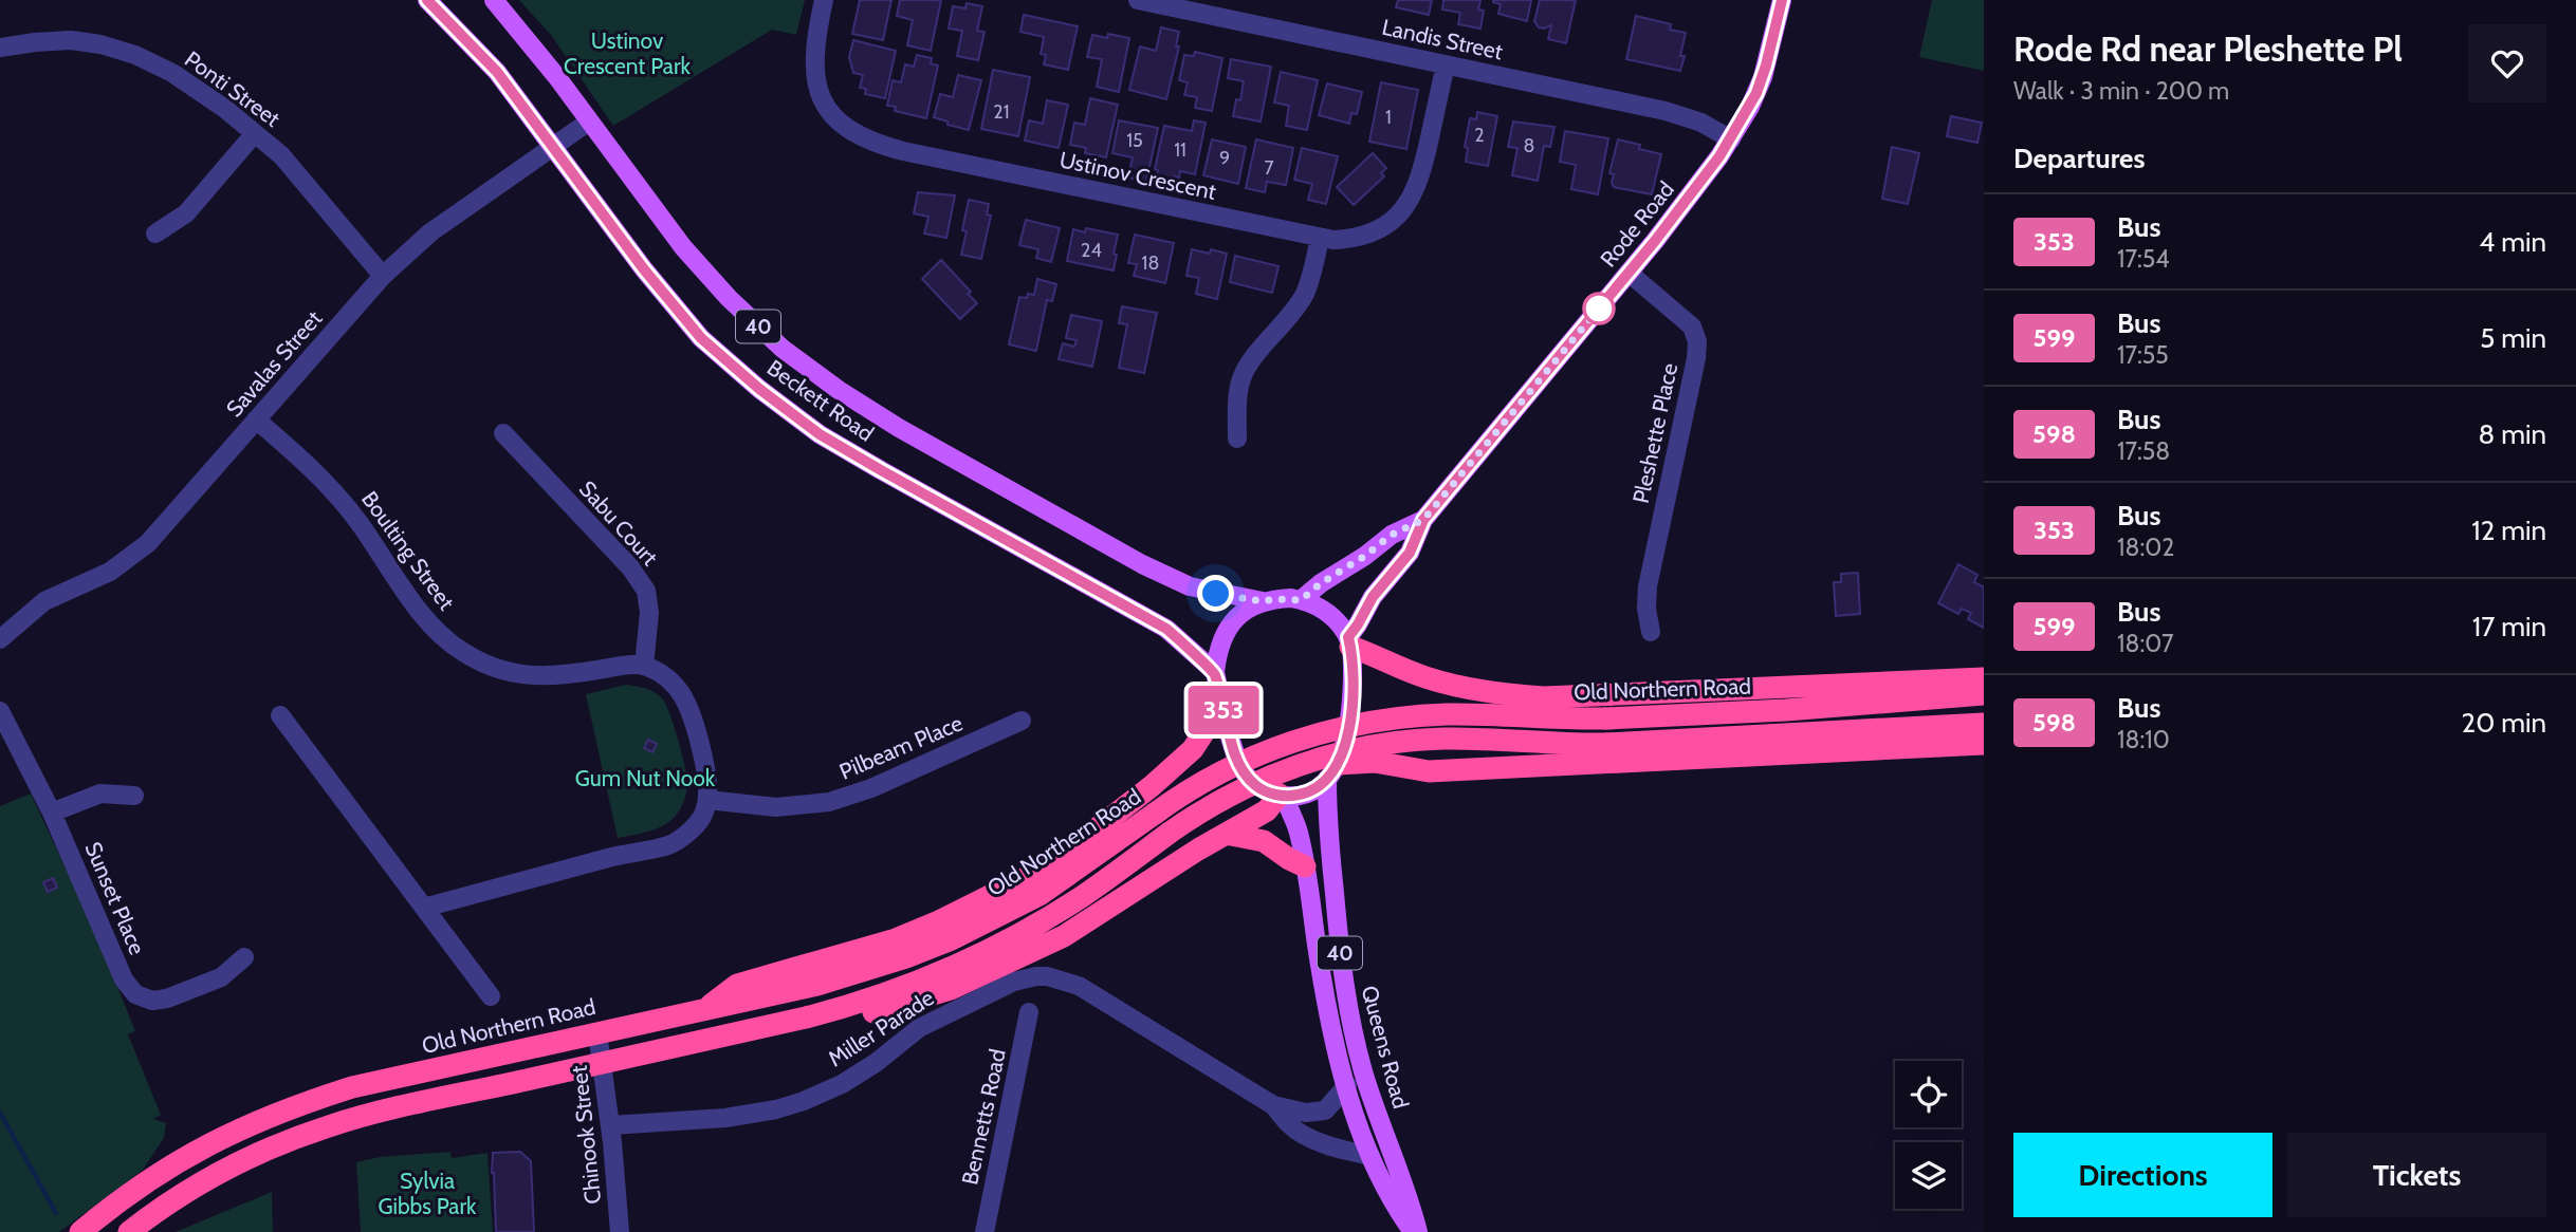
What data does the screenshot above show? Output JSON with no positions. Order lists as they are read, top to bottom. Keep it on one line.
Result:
{"streets":{"highway":["Old Northern Road"],"main road":["Rode Road","40","Beckett Road","Queens Road"],"street":["Landis Street","Ponti Street","Ustinov Crescent","Savalas Street","Pleshette Place","Sabu Court","Boulting Street","Pilbeam Place","Sunset Place","Miller Parade","Bennetts Road","Chinook Street"]},"crossings":[["Landis Street","Ustinov Crescent"],["Landis Street","Rode Road"],["Ponti Street","Savalas Street"],["Rode Road","40"],["Rode Road","Beckett Road"],["Rode Road","Pleshette Place"],["Rode Road","Queens Road"],["40","Beckett Road"],["40","Queens Road"],["Savalas Street","Beckett Road"],["Savalas Street","Boulting Street"],["Beckett Road","Queens Road"],["Sabu Court","Boulting Street"],["Old Northern Road","Chinook Street"],["Miller Parade","Queens Road"],["Miller Parade","Chinook Street"]],"parks":["Ustinov Crescent Park","Gum Nut Nook","Sylvia Gibbs Park"],"lines":["bus line 353"],"house_numbers":["21","1","2","15","8","11","9","7","24","18"],"page":{"on_map":"353","heading":[["Rode Rd near Pleshette Pl","Walk · 3 min · 200 m"],"Departures"],"list":[{"mark":"353","name":"Bus","note":"17:54","value":"4 min"},{"mark":"599","name":"Bus","note":"17:55","value":"5 min"},{"mark":"598","name":"Bus","note":"17:58","value":"8 min"},{"mark":"353","name":"Bus","note":"18:02","value":"12 min"},{"mark":"599","name":"Bus","note":"18:07","value":"17 min"},{"mark":"598","name":"Bus","note":"18:10","value":"20 min"}],"buttons":["Directions","Tickets"]}}
